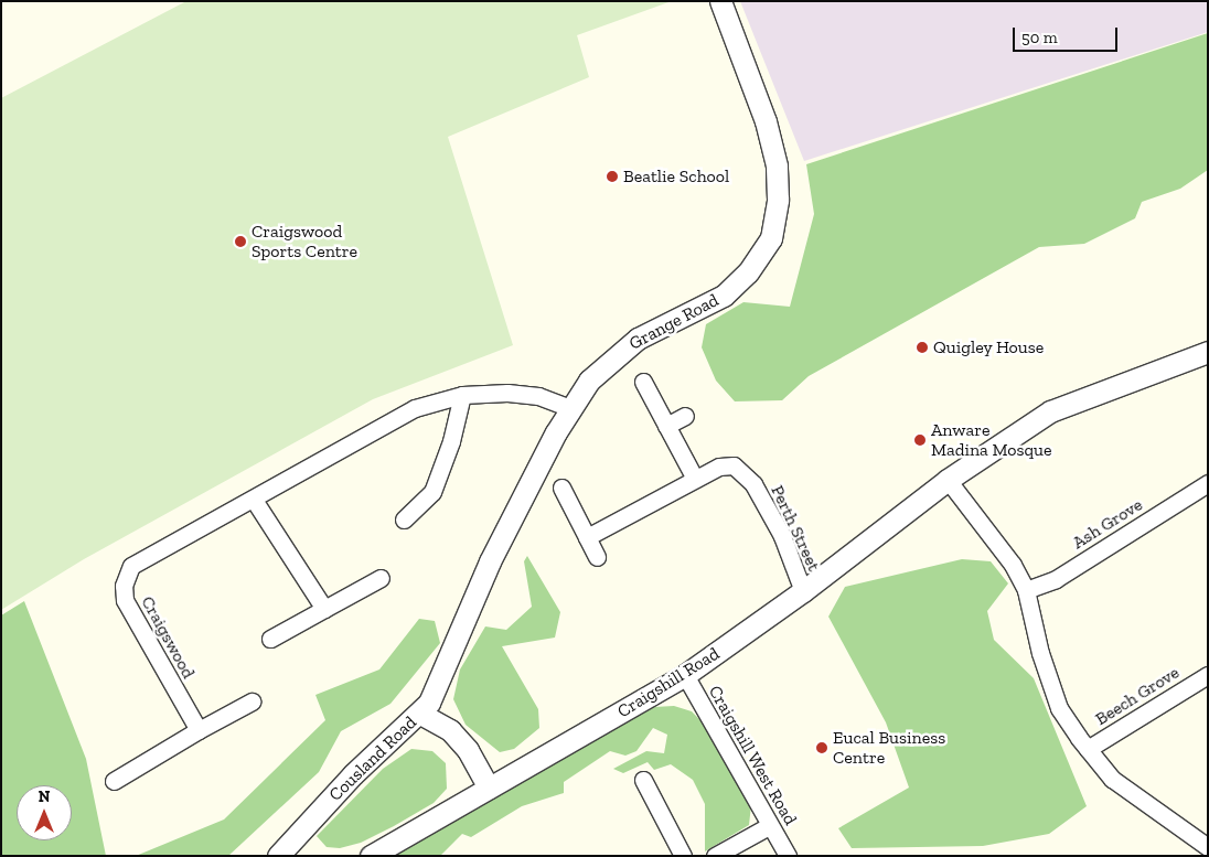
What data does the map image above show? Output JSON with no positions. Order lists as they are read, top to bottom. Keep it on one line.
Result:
{"streets":{"street":["Grange Road","Ash Grove","Perth Street","Craigswood","Craigshill Road","Beech Grove","Craigshill West Road","Cousland Road"]},"crossings":[["Grange Road","Craigswood"],["Grange Road","Cousland Road"],["Perth Street","Craigshill Road"],["Craigshill Road","Craigshill West Road"],["Craigshill Road","Cousland Road"]],"places":["Beatlie School","Craigswood Sports Centre","Quigley House","Anware Madina Mosque","Eucal Business Centre"],"scale_bar":"50 m","north":"top"}
